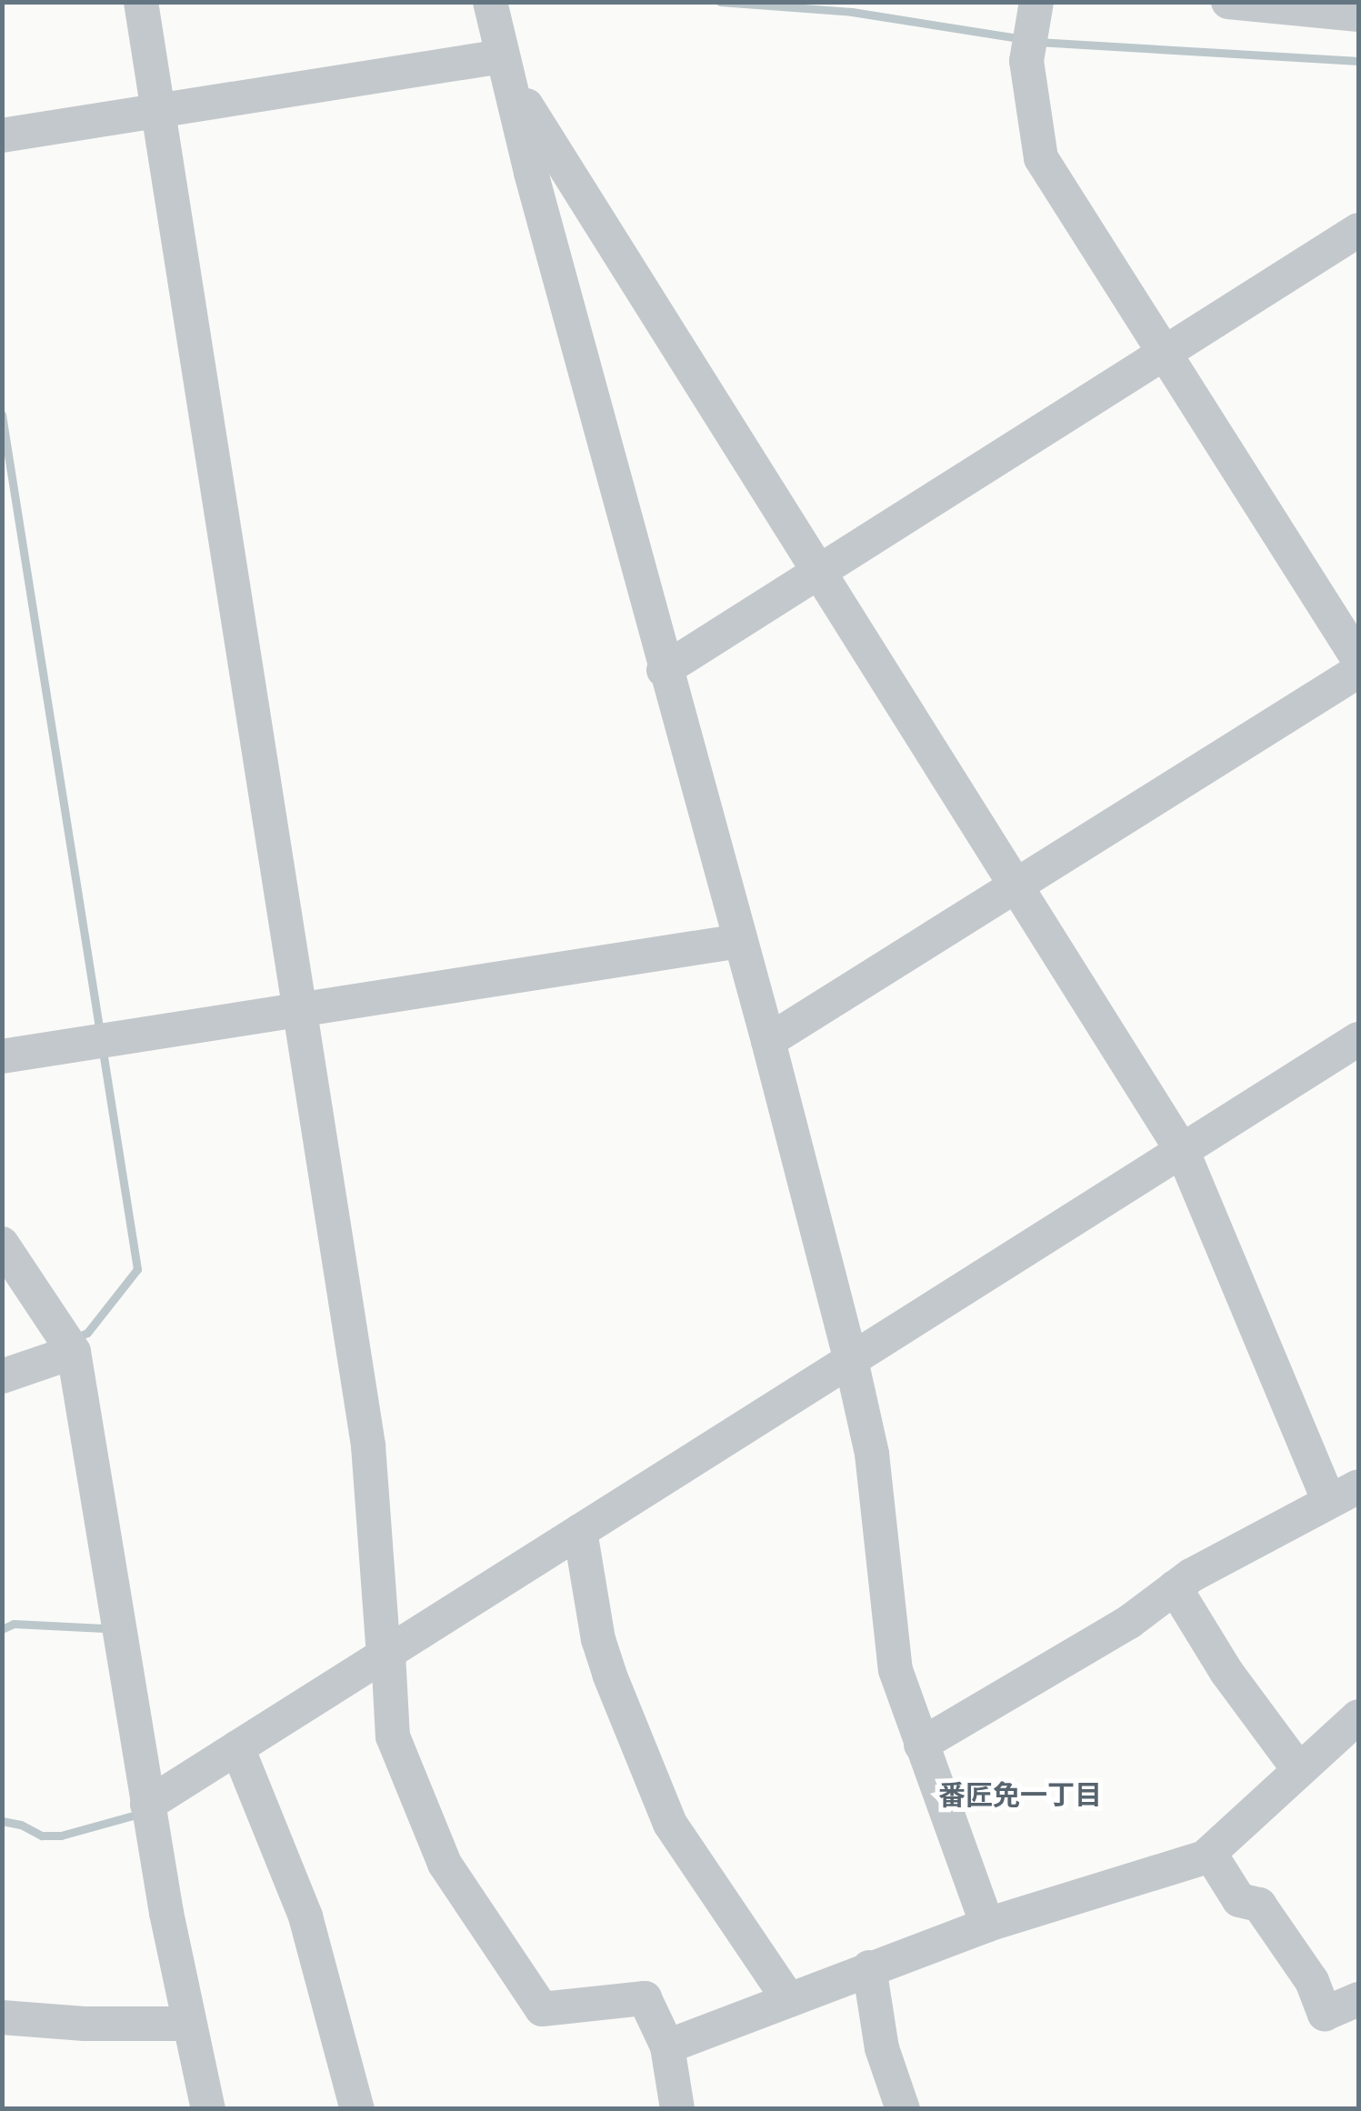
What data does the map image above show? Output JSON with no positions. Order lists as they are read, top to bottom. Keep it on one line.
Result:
{"districts":["番匠免一丁目"]}
